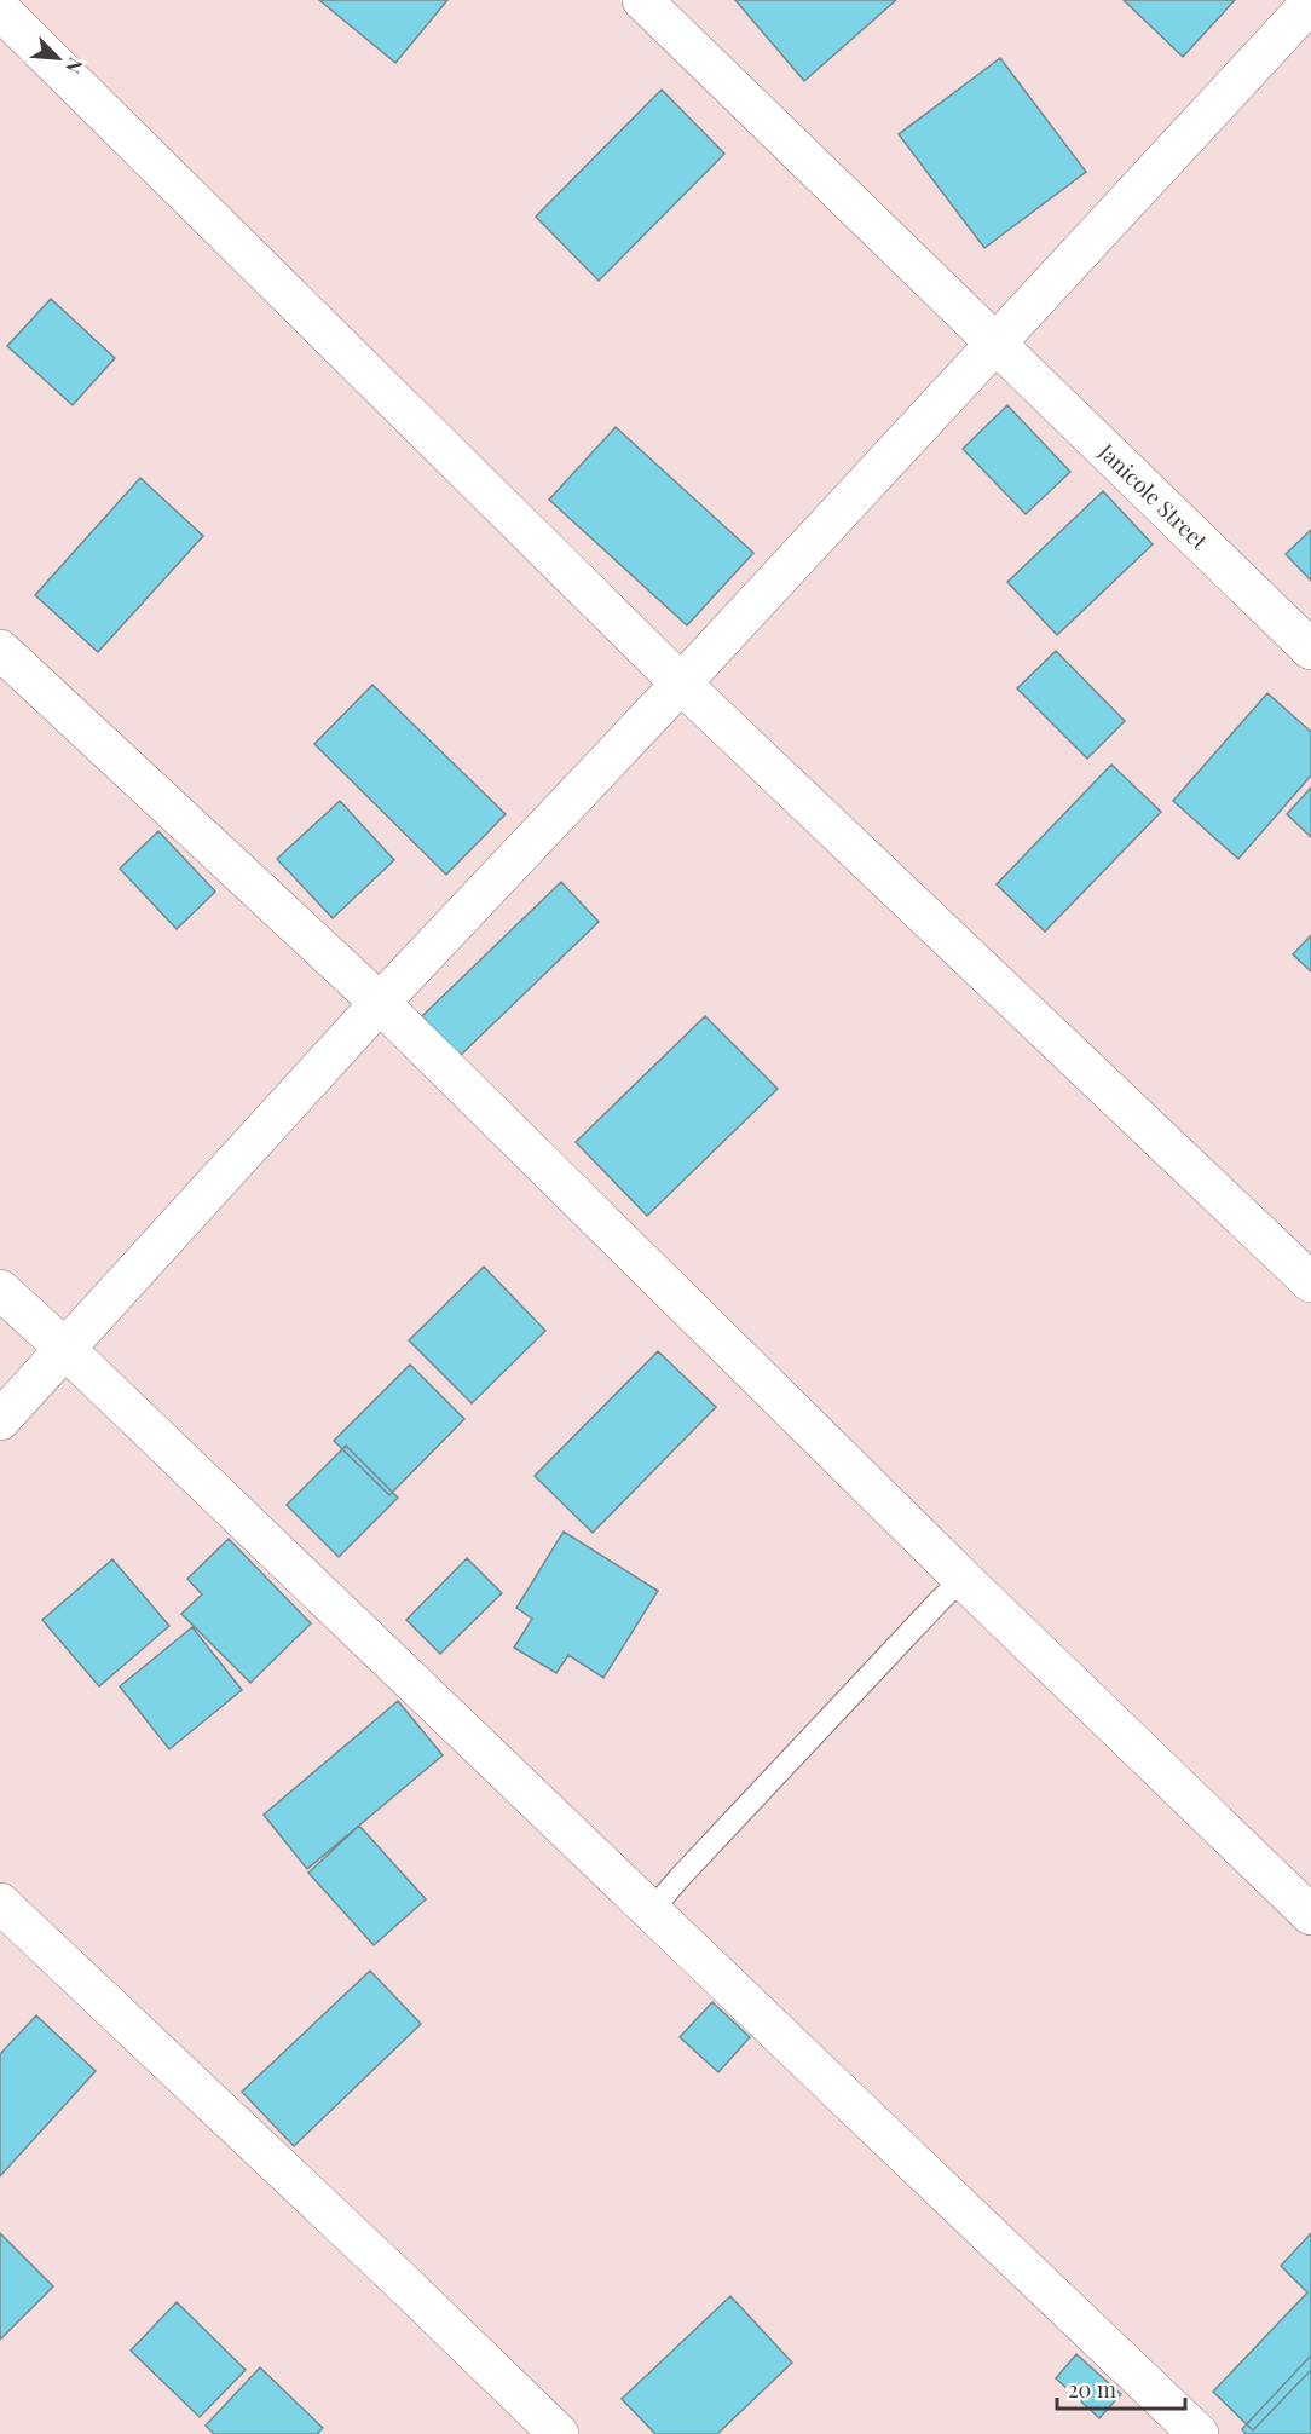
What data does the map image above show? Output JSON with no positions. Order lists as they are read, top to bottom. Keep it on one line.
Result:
{"streets":{"street":["Janicole Street"]},"scale_bar":"20 m","north":"bottom right"}
